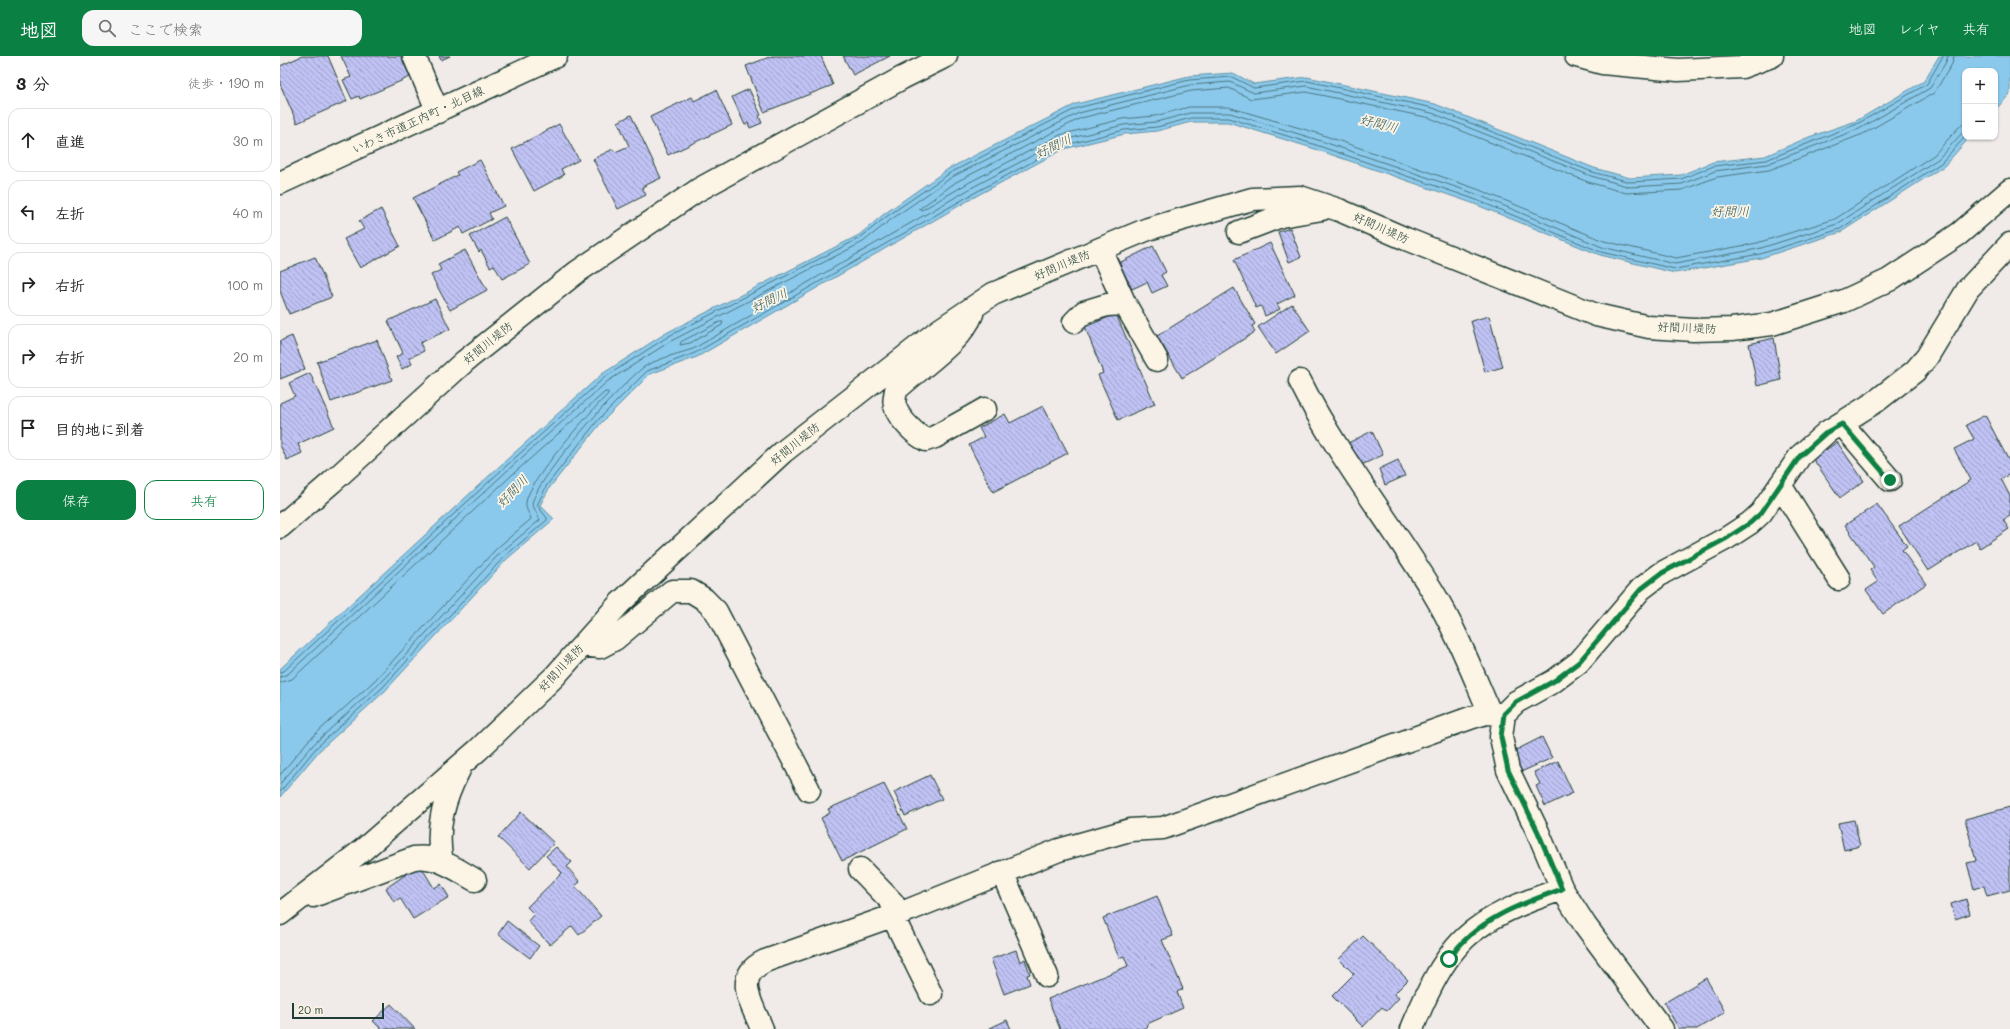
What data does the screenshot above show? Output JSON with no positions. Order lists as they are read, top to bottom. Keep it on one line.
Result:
{"streets":{"street":["いわき市道正内町・北目線","好間川堤防"]},"water":["好間川"],"scale_bar":"20 m","page":{"header":"地図","search":"ここで検索","nav":["地図","レイヤ","共有"],"heading":["3 分","徒歩 · 190 m"],"map_buttons":["+","−"],"list":[["直進","30 m"],["左折","40 m"],["右折","100 m"],["右折","20 m"],"目的地に到着"],"buttons":["保存","共有"],"scale":"20 m"}}
